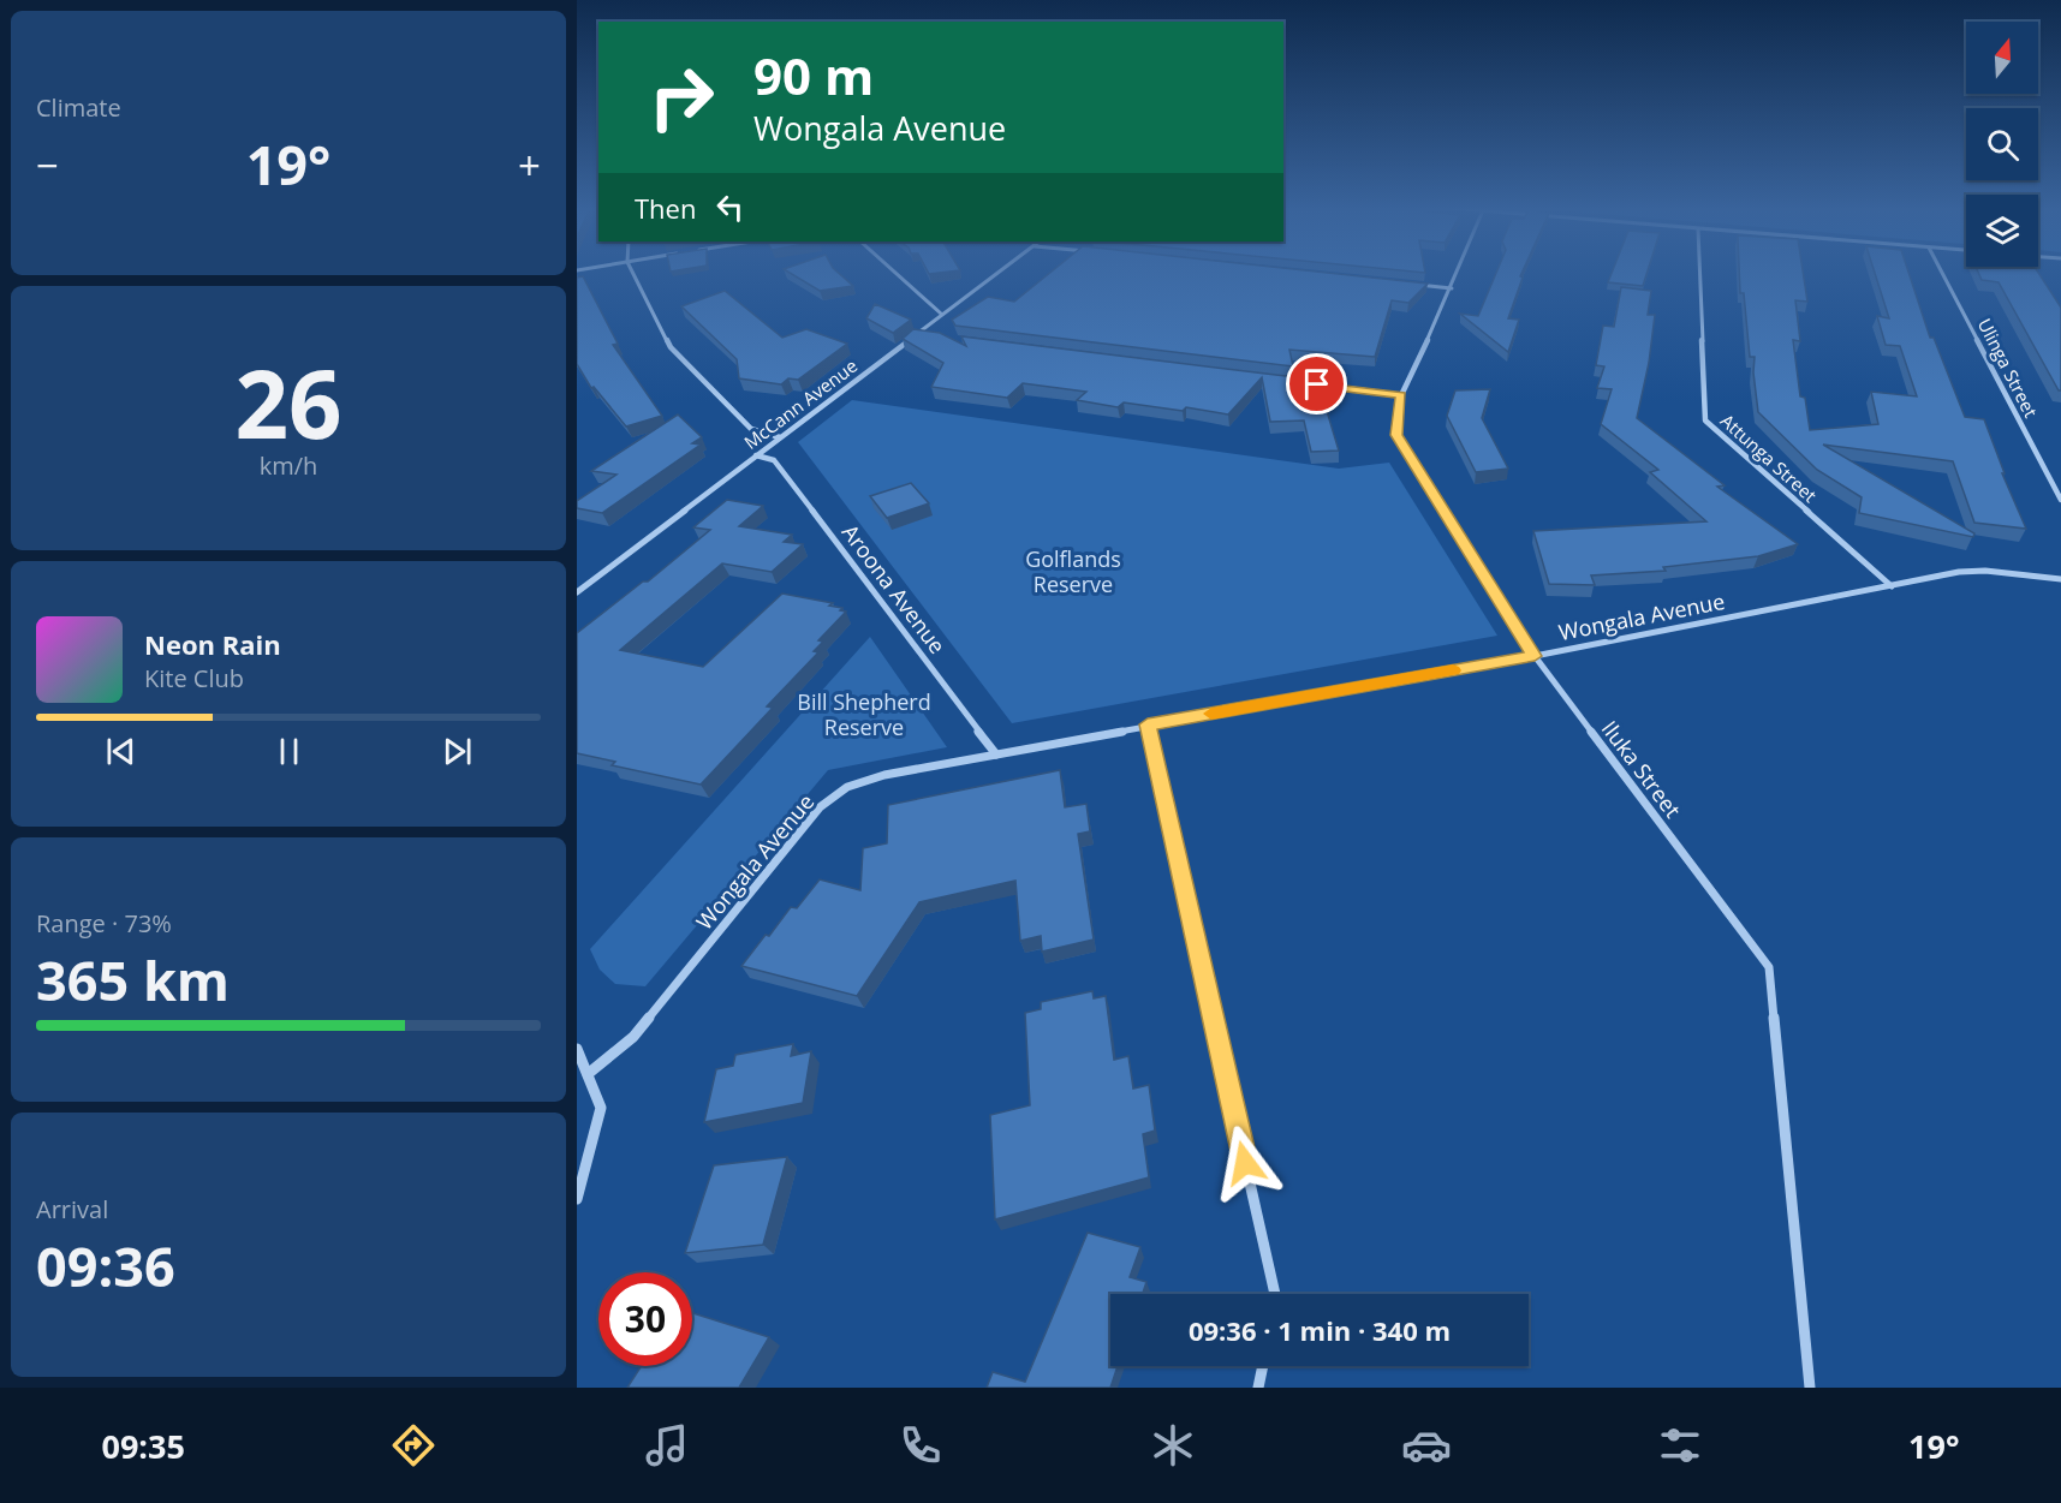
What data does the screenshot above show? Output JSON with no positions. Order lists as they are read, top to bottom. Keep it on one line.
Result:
{"streets":{"street":["Ulinga Street","McCann Avenue","Attunga Street","Aroona Avenue","Wongala Avenue","Iluka Street"]},"crossings":[["McCann Avenue","Aroona Avenue"],["Attunga Street","Wongala Avenue"],["Aroona Avenue","Wongala Avenue"],["Wongala Avenue","Iluka Street"]],"parks":["Golflands Reserve","Bill Shepherd Reserve"],"north":"top","page":{"tile":["Climate",["26","km/h"],["Range · 73%","365 km"],["Arrival","09:36"]],"turn":["90 m","Wongala Avenue"],"heat":["−","19°","+"],"then":"Then","song":["Neon Rain","Kite Club"],"limit":"30","trip":"09:36 · 1 min · 340 m","tabs":["09:35","19°"]}}
